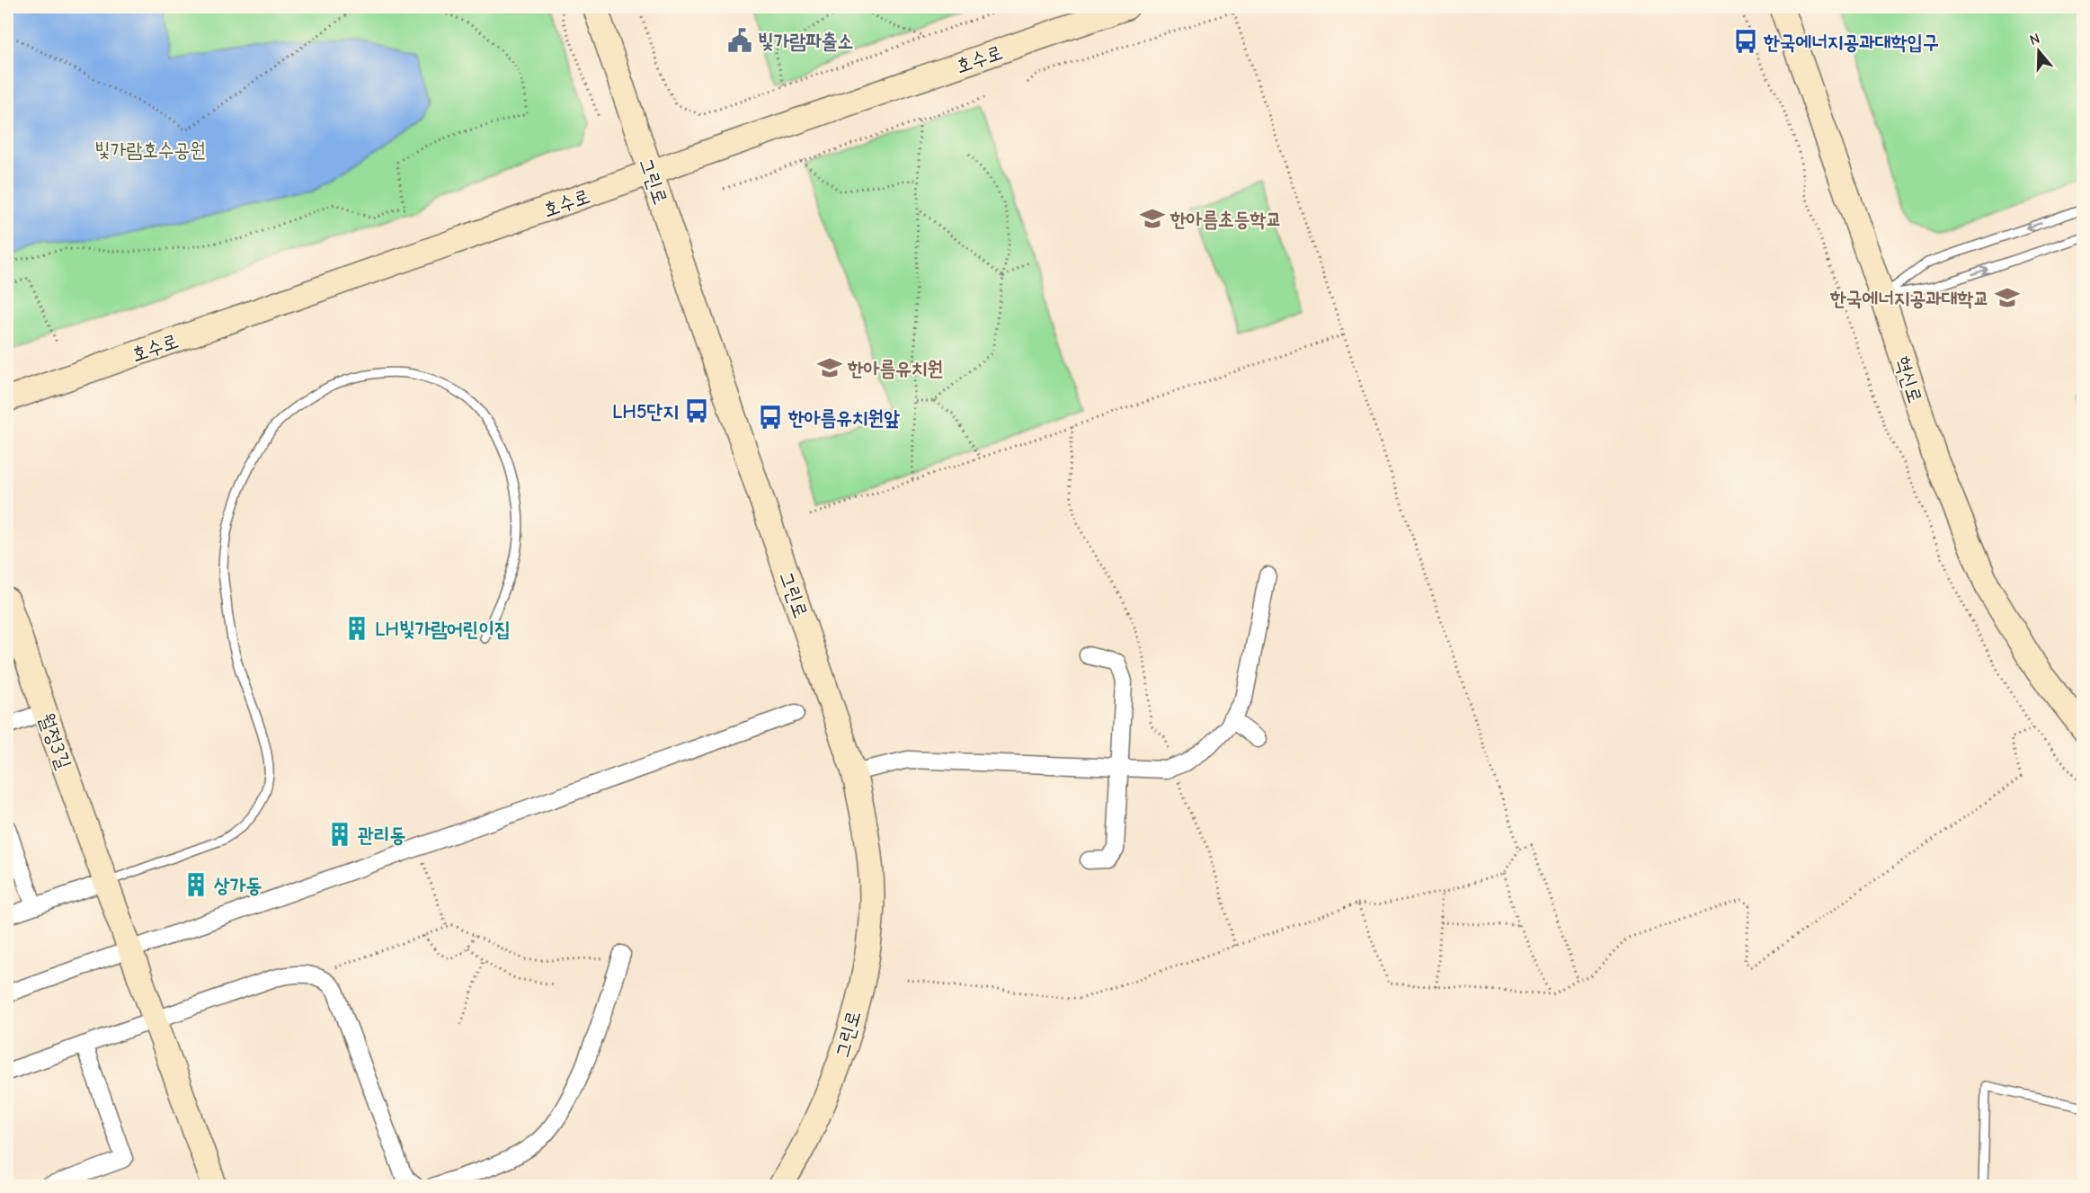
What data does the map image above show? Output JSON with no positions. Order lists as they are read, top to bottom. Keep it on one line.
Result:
{"streets":{"street":["호수로","그린로","혁신로","월정3길"]},"crossings":[["호수로","그린로"]],"parks":["빛가람호수공원"],"places":{"public building":["빛가람파출소"],"bus stop":["한국에너지공과대학입구","LH5단지","한아름유치원앞"],"school or university":["한아름초등학교","한국에너지공과대학교","한아름유치원"],"building":["LH빛가람어린이집","관리동","상가동"]},"north":"top"}
